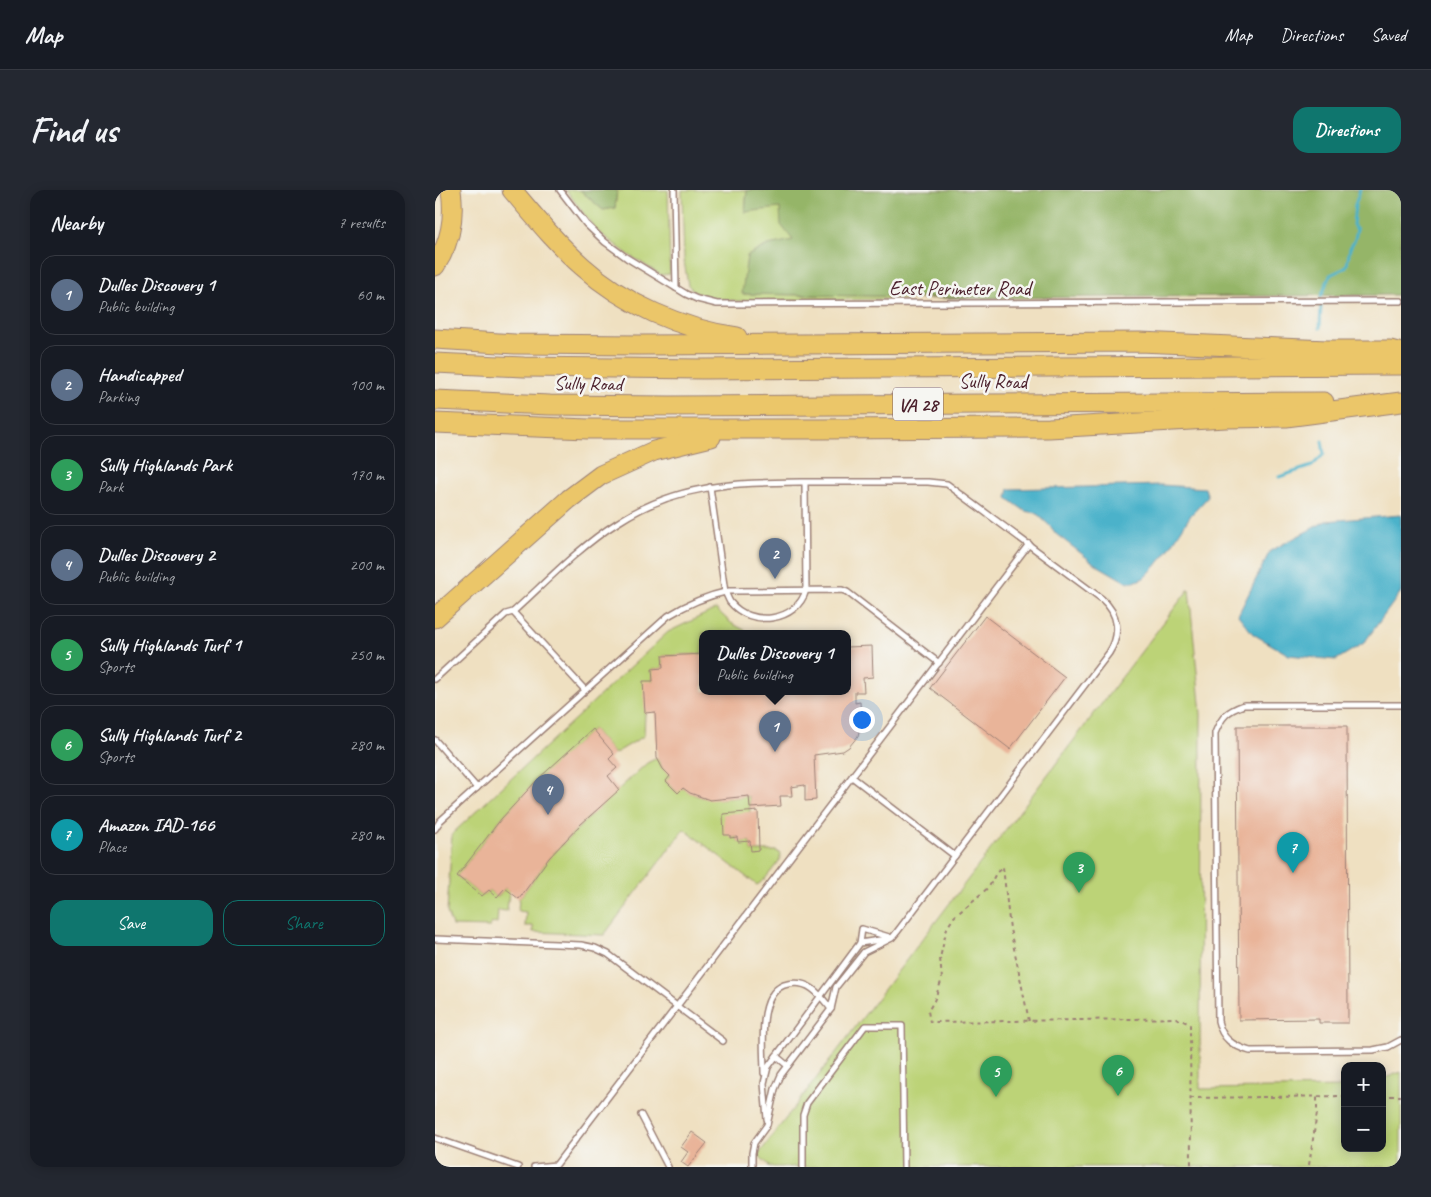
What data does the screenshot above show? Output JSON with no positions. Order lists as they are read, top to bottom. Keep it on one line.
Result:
{"streets":{"highway":["Sully Road","VA 28"],"lane":["East Perimeter Road"]},"page":{"header":"Map","nav":["Map","Directions","Saved"],"buttons":["Directions",["Save","Share"]],"title":"Find us","heading":["Nearby","7 results"],"list":[{"mark":"1","name":"Dulles Discovery 1","note":"Public building","value":"60 m"},{"mark":"2","name":"Handicapped","note":"Parking","value":"100 m"},{"mark":"3","name":"Sully Highlands Park","note":"Park","value":"170 m"},{"mark":"4","name":"Dulles Discovery 2","note":"Public building","value":"200 m"},{"mark":"5","name":"Sully Highlands Turf 1","note":"Sports","value":"250 m"},{"mark":"6","name":"Sully Highlands Turf 2","note":"Sports","value":"280 m"},{"mark":"7","name":"Amazon IAD-166","note":"Place","value":"280 m"}],"pins":["2","1","4","7","3","6","5"],"popup":["Dulles Discovery 1","Public building"],"map_buttons":["+","−"]}}
